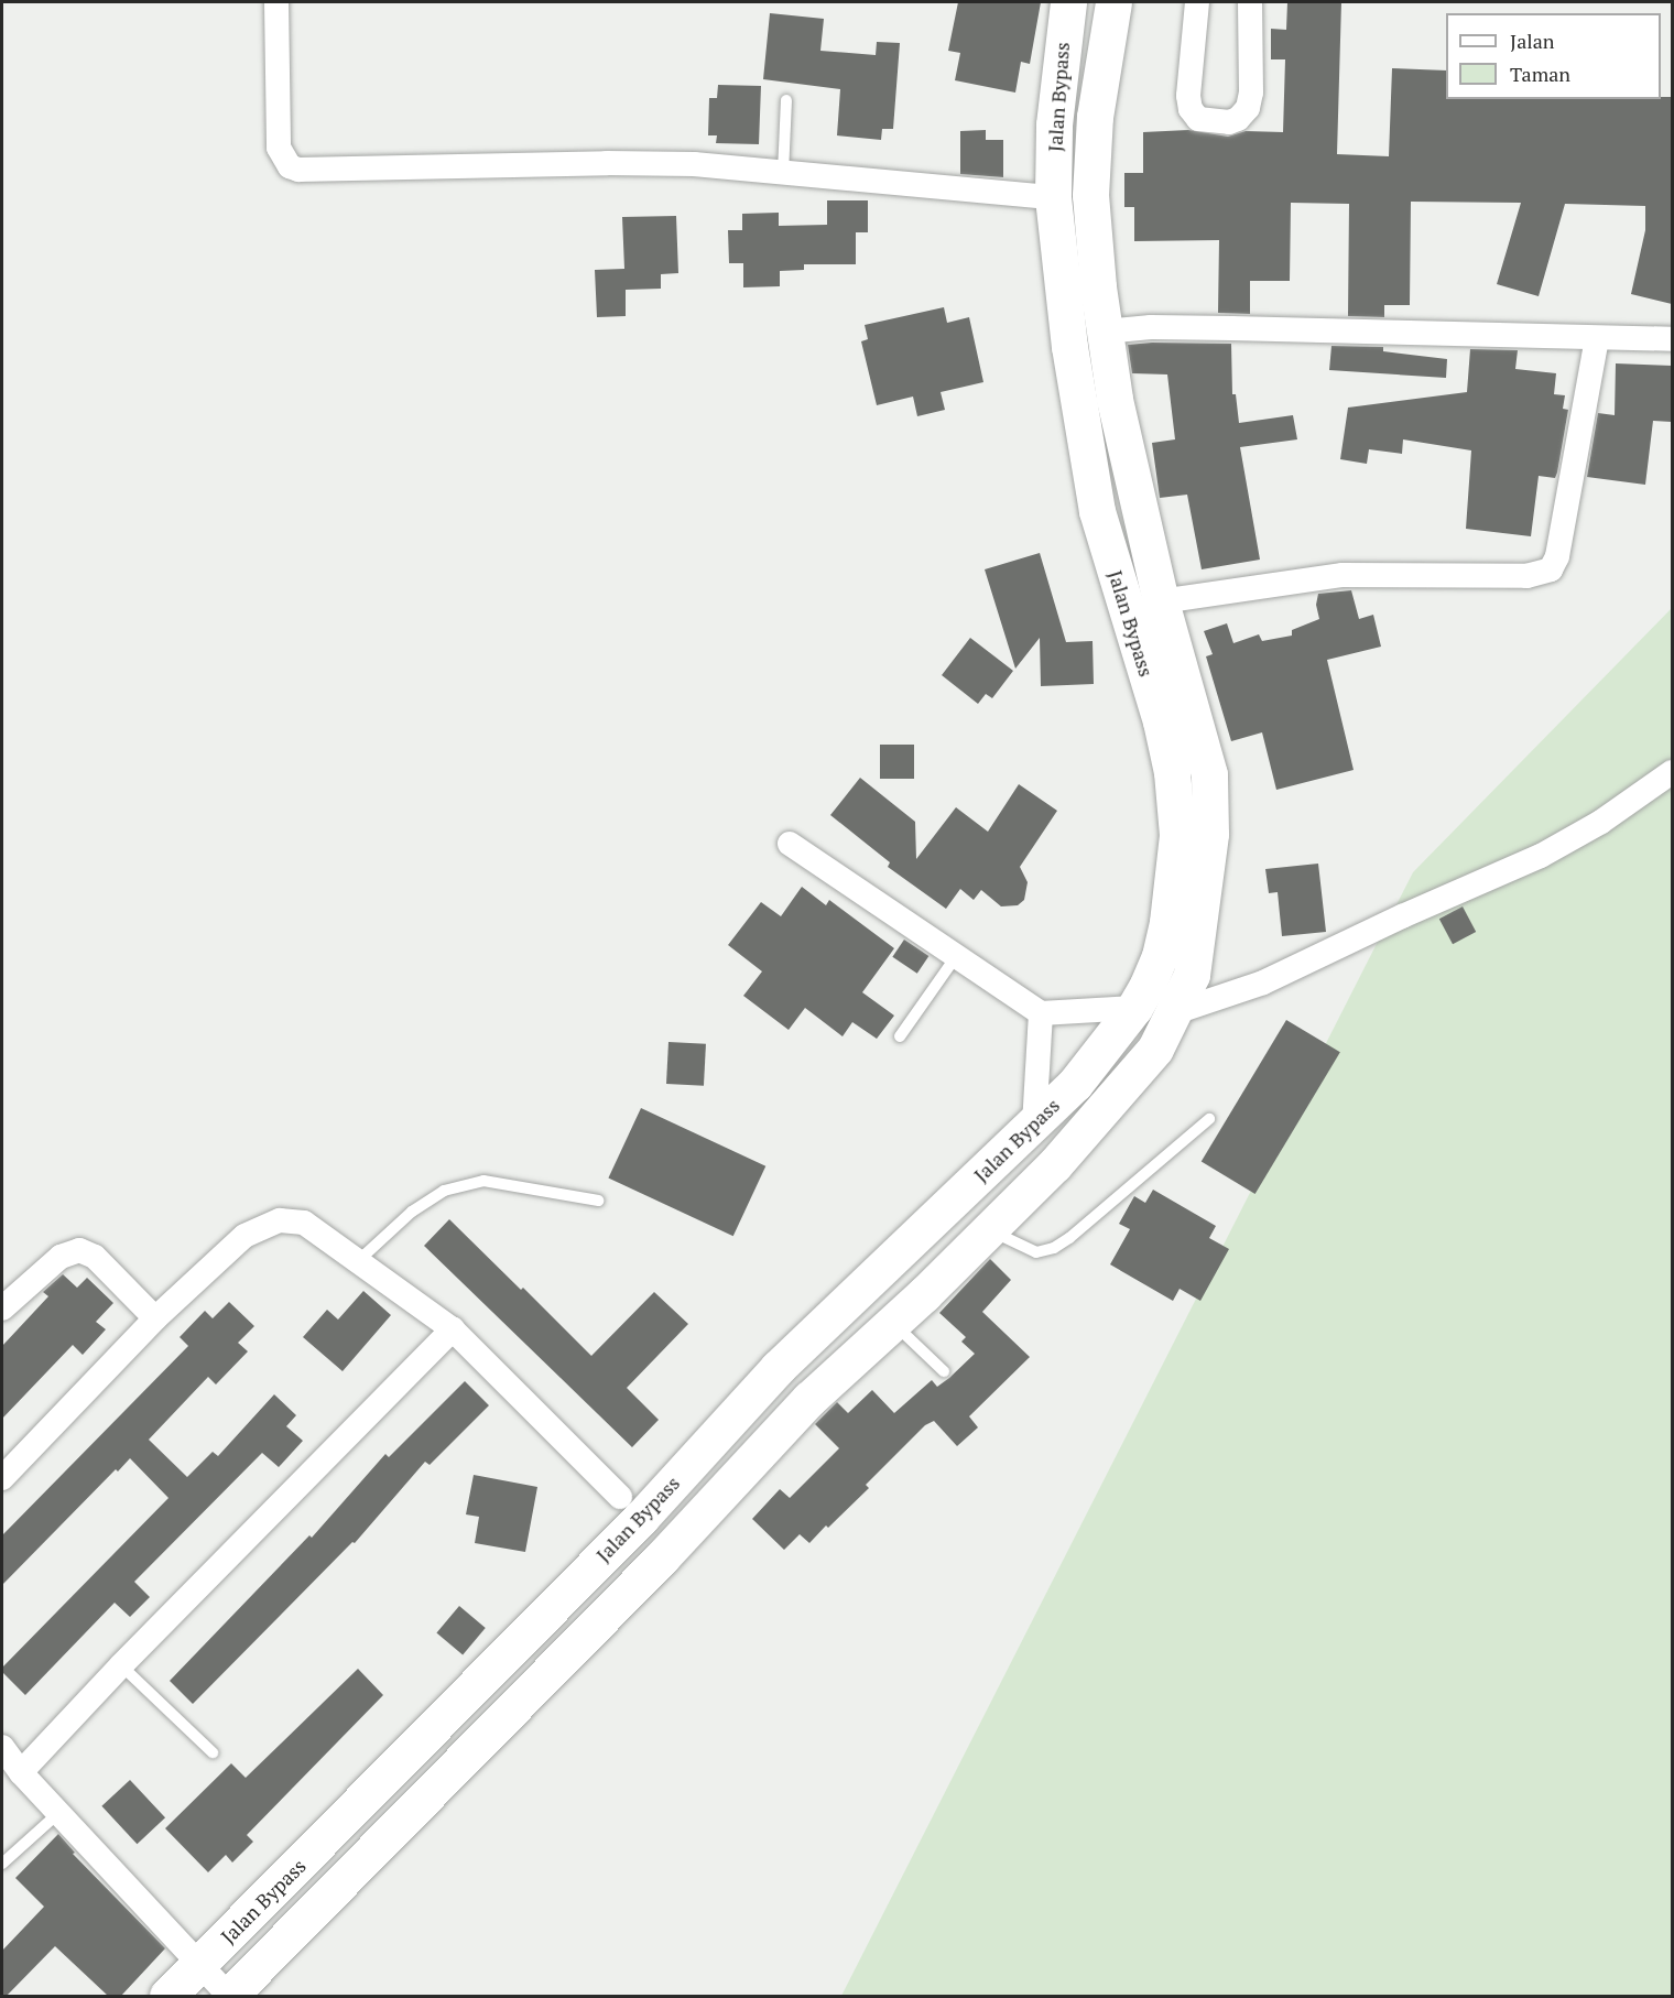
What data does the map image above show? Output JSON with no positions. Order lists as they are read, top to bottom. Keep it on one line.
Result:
{"streets":{"highway":["Jalan Bypass"]},"legend":["Jalan","Taman"]}
